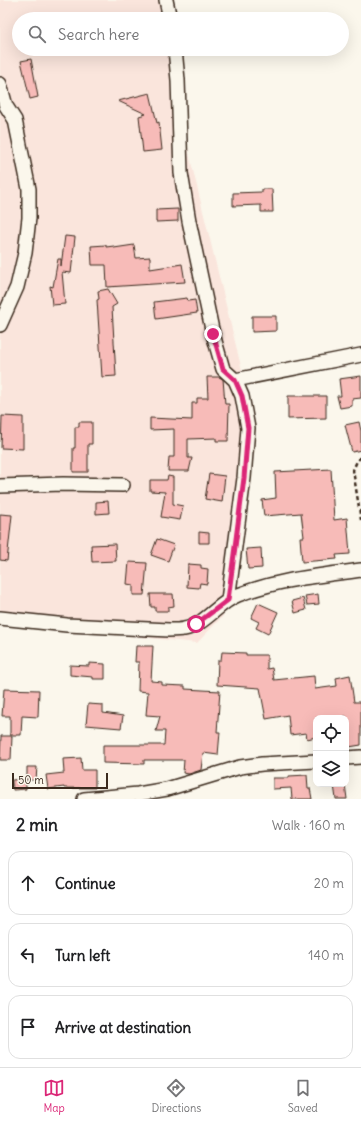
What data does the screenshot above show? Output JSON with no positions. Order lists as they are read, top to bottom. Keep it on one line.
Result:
{"scale_bar":"50 m","page":{"search":"Search here","scale":"50 m","heading":["2 min","Walk · 160 m"],"list":[["Continue","20 m"],["Turn left","140 m"],"Arrive at destination"],"nav":["Map","Directions","Saved"]}}
